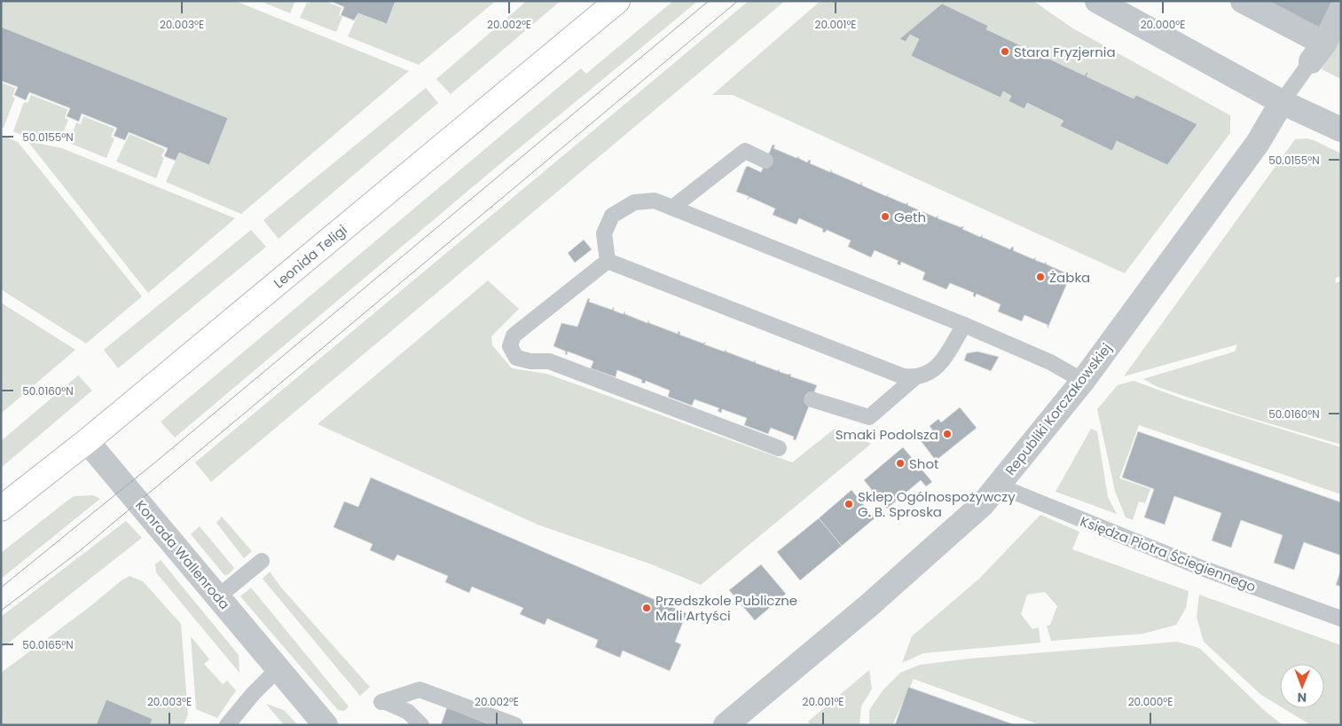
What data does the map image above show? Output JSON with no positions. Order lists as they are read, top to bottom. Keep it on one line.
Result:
{"streets":{"street":["Leonida Teligi","Republiki Korczakowskiej","Konrada Wallenroda"],"lane":["Księdza Piotra Ściegiennego"]},"crossings":[["Leonida Teligi","Konrada Wallenroda"],["Republiki Korczakowskiej","Księdza Piotra Ściegiennego"]],"places":["Stara Fryzjernia","Geth","Żabka","Smaki Podolsza","Shot","Sklep Ogólnospożywczy G. B. Sproska","Przedszkole Publiczne Mali Artyści"],"north":"bottom","coordinates":["20.003°E","20.002°E","20.001°E","20.000°E","50.0155°N","50.0160°N","50.0165°N"]}
